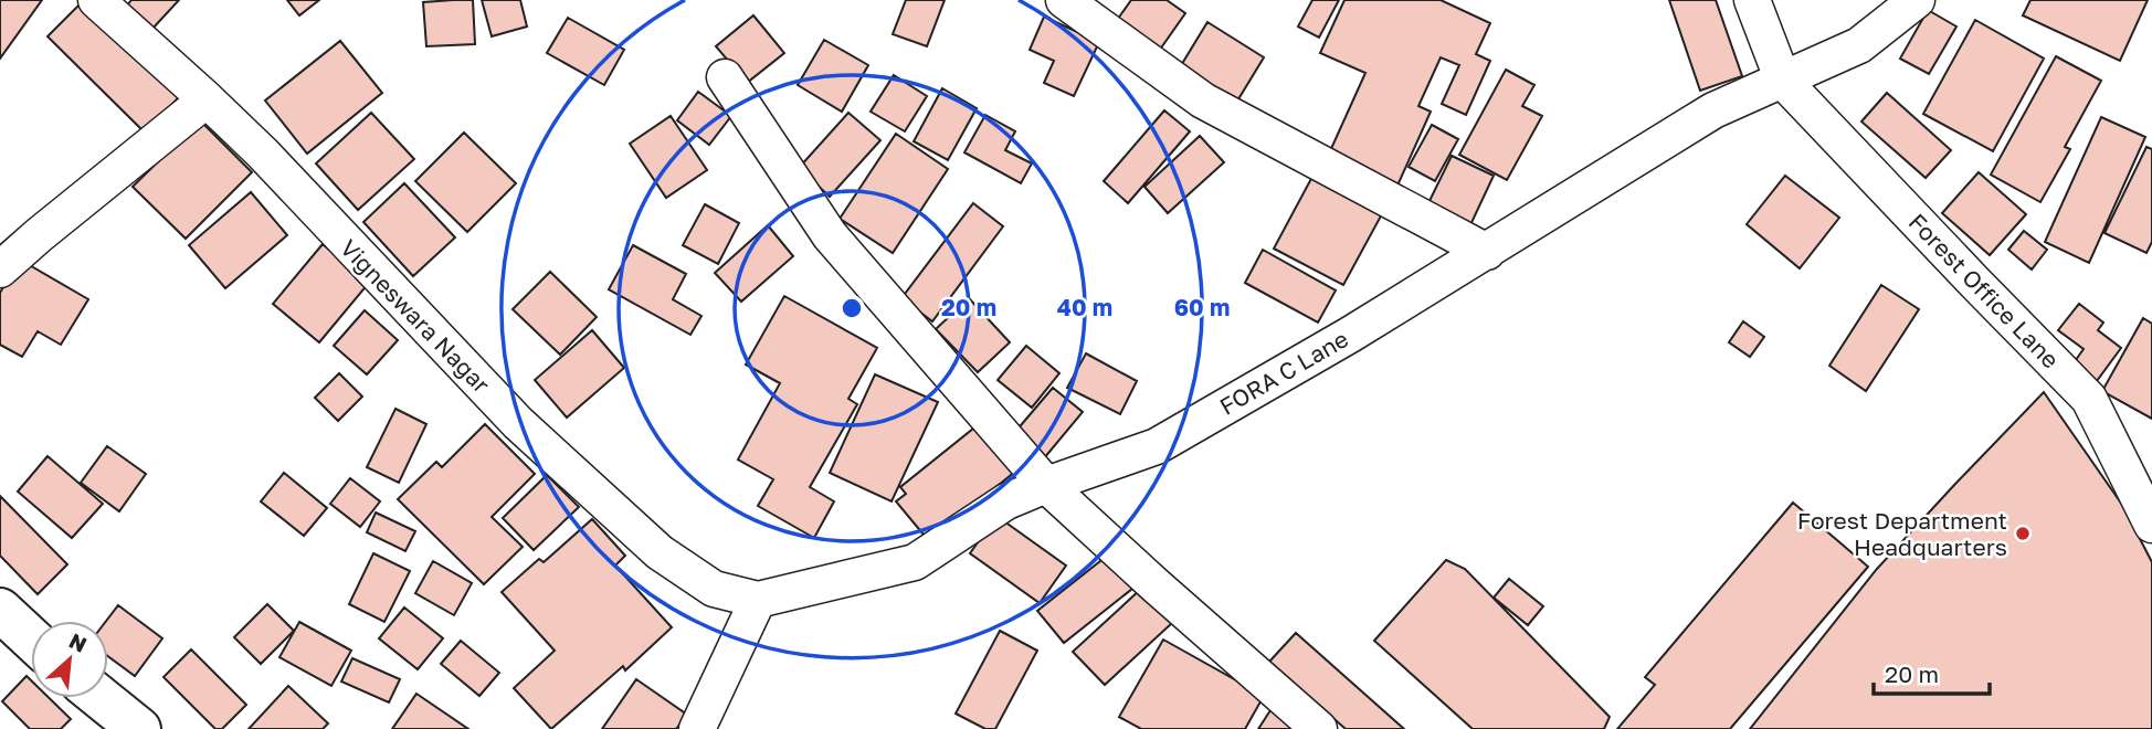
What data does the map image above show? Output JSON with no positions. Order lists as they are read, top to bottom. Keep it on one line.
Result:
{"streets":{"street":["Forest Office Lane","Vigneswara Nagar","FORA C Lane"]},"crossings":[["Forest Office Lane","FORA C Lane"],["Vigneswara Nagar","FORA C Lane"]],"places":["Forest Department Headquarters"],"scale_bar":"20 m","north":"top right","rings":["20 m","40 m","60 m"]}
